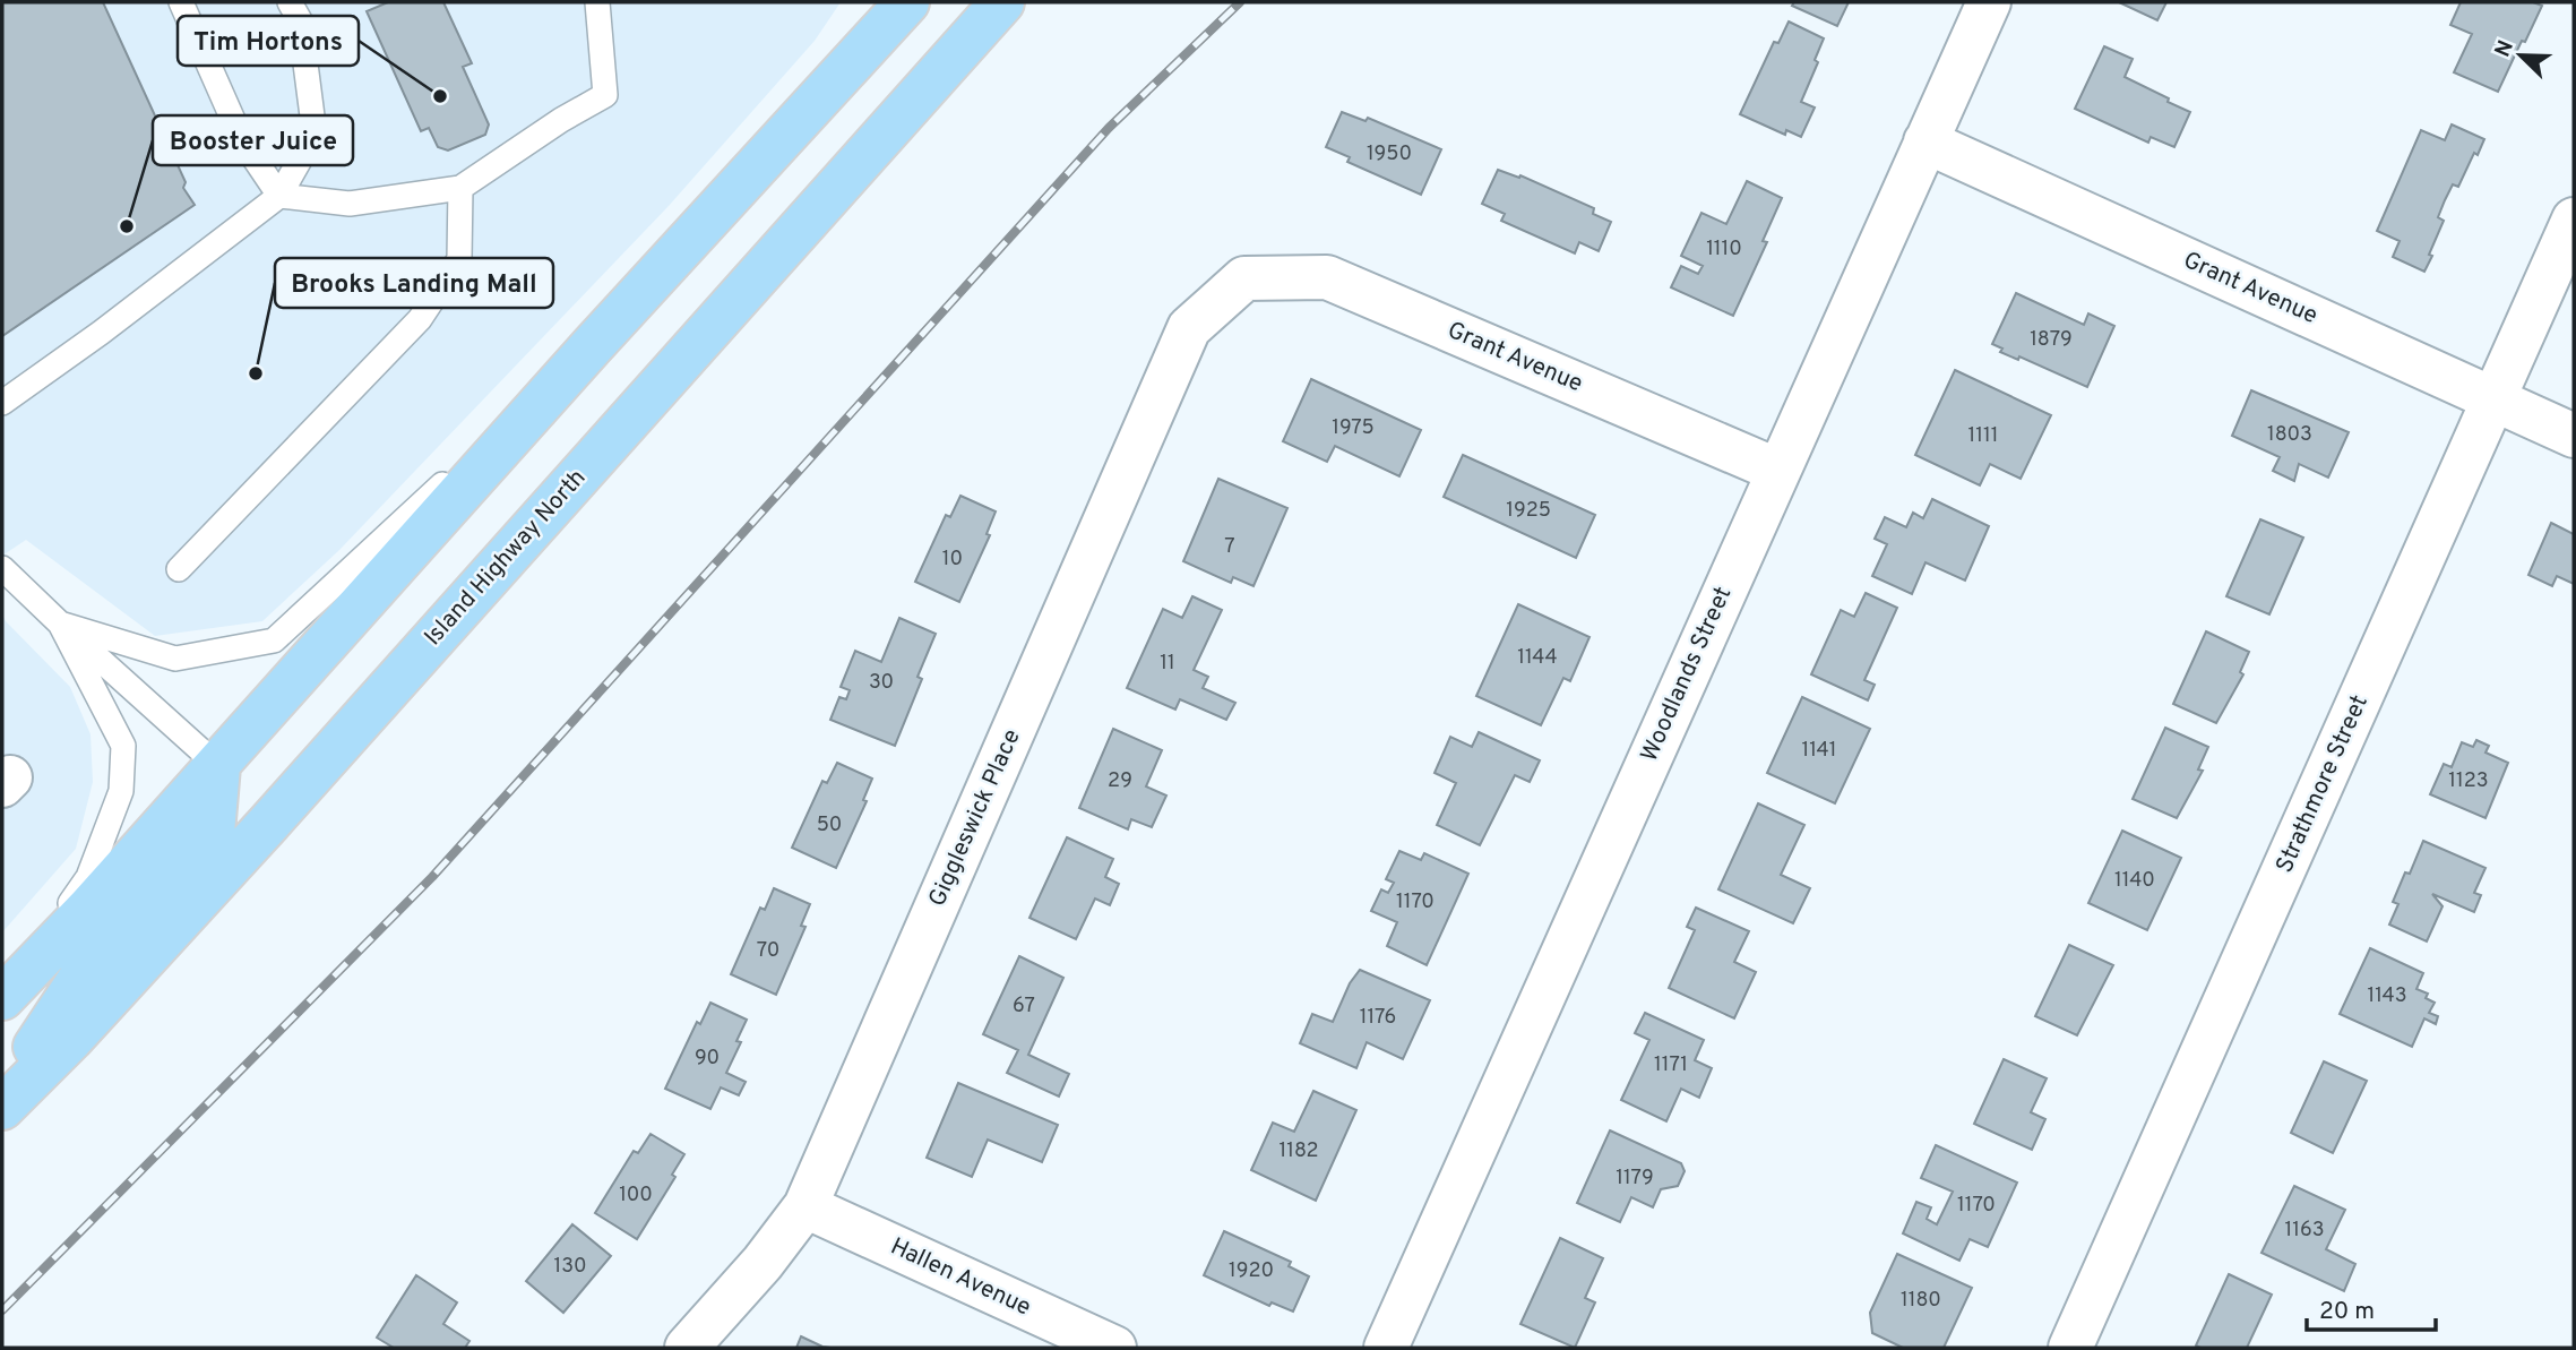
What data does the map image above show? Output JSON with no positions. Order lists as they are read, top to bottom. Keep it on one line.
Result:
{"streets":{"main road":["Island Highway North"],"street":["Grant Avenue","Woodlands Street","Strathmore Street","Giggleswick Place","Hallen Avenue"]},"crossings":[["Grant Avenue","Woodlands Street"],["Grant Avenue","Strathmore Street"],["Grant Avenue","Giggleswick Place"],["Giggleswick Place","Hallen Avenue"]],"places":["Tim Hortons","Booster Juice","Brooks Landing Mall"],"house_numbers":["1950","1110","1879","1975","1803","1111","1925","7","10","1144","11","30","1141","29","1123","50","1140","1170","70","1143","67","1176","90","1171","1182","1179","100","1170","1163","130","1920","1180"],"scale_bar":"20 m","north":"top left"}
